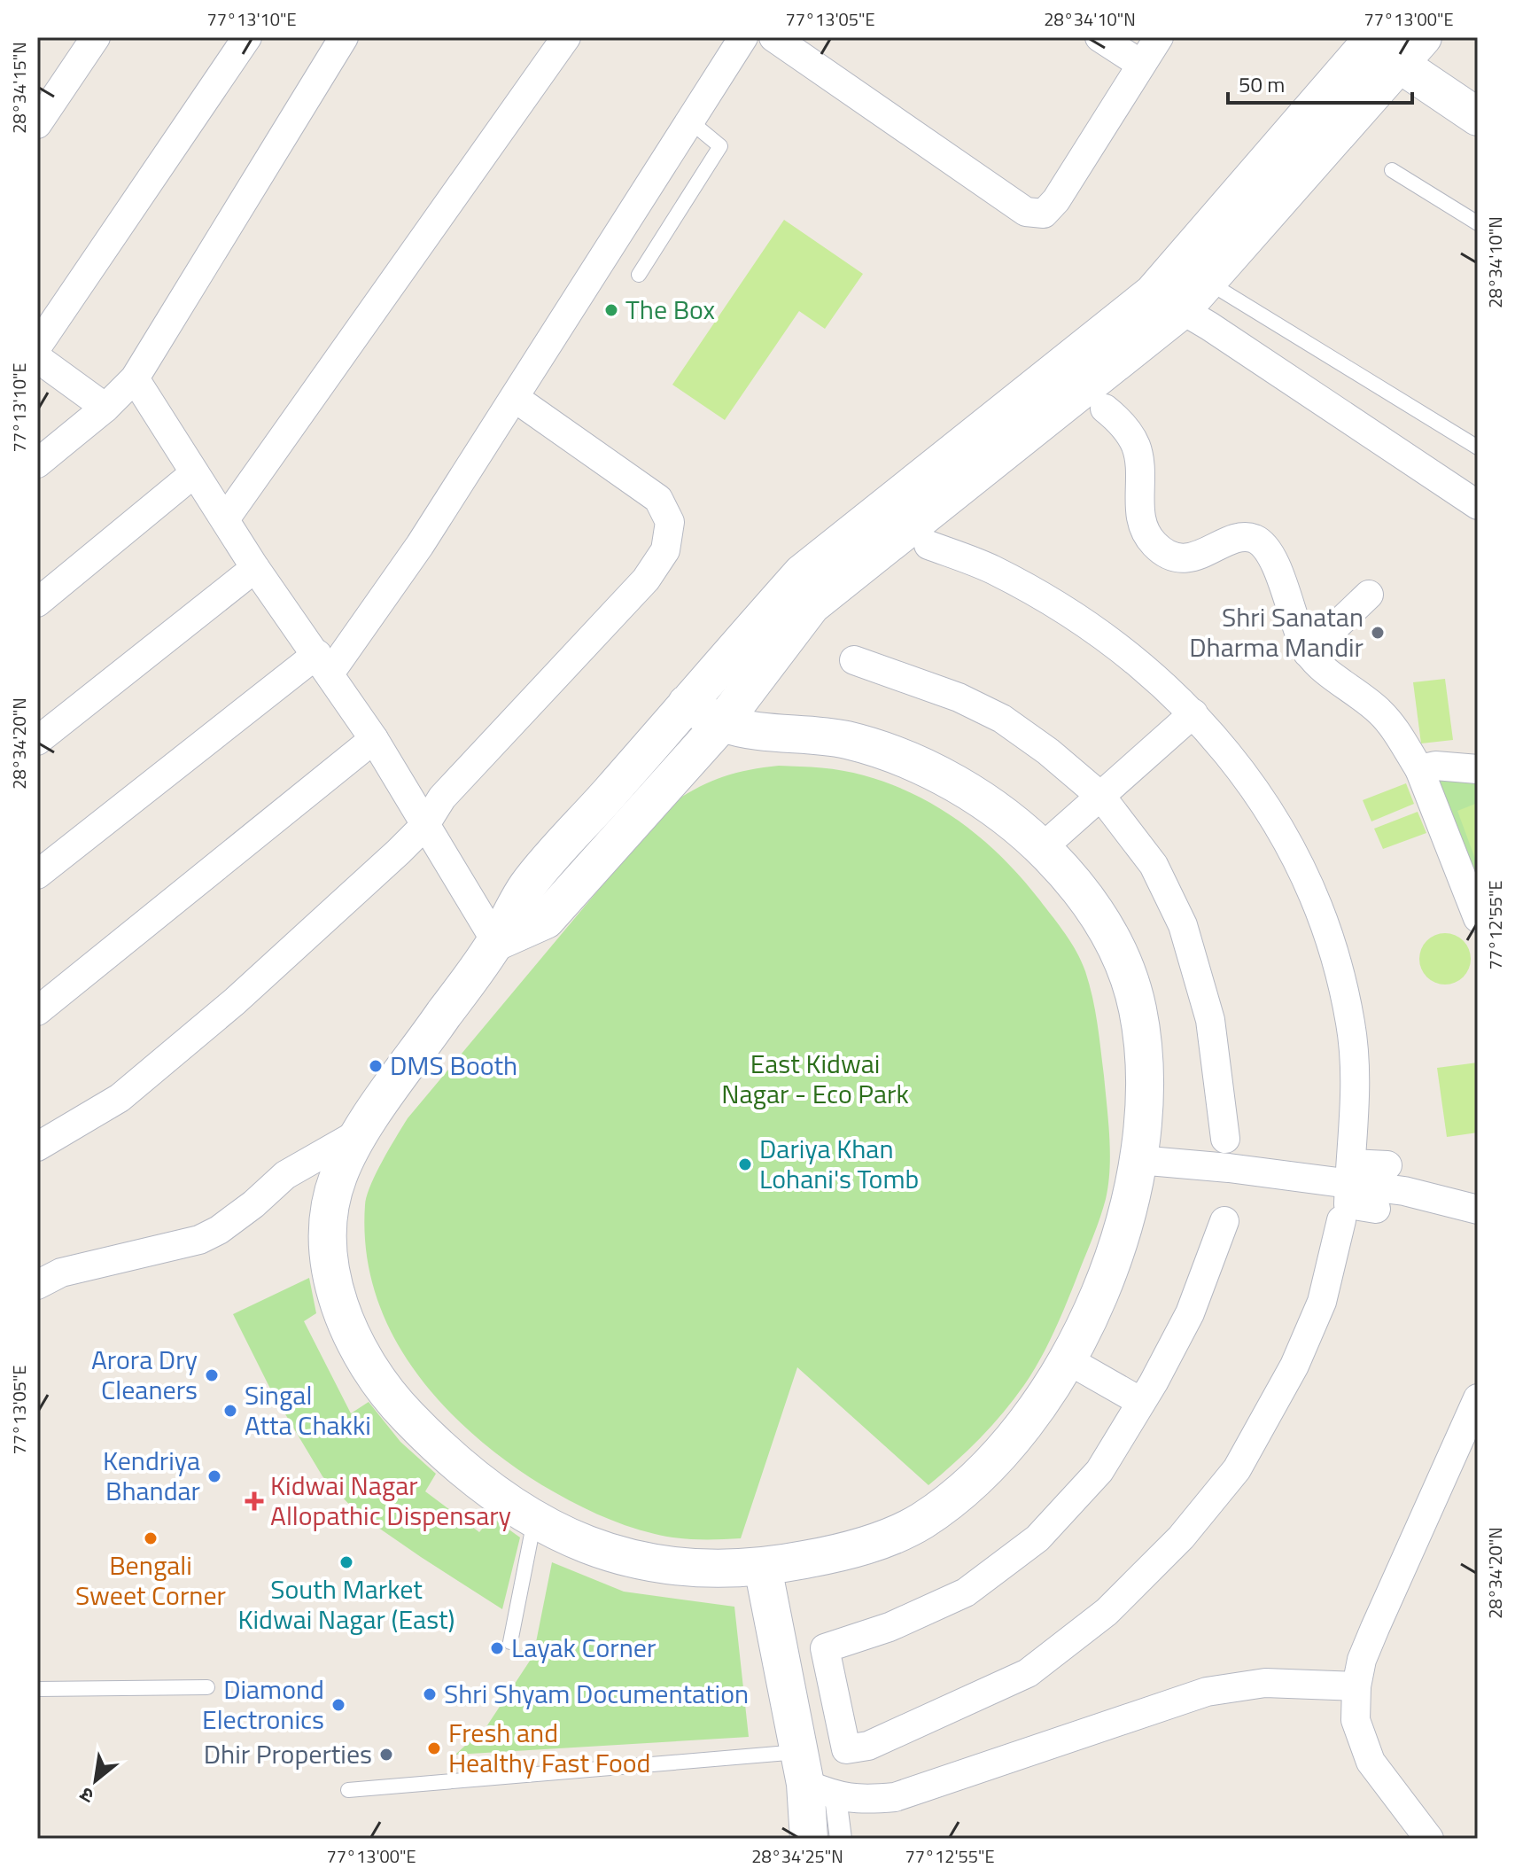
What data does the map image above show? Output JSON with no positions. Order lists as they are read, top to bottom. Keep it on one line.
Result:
{"parks":["East Kidwai Nagar - Eco Park"],"places":{"other":["The Box","Shri Sanatan Dharma Mandir","DMS Booth","Dariya Khan Lohani's Tomb","Arora Dry Cleaners","Singal Atta Chakki","Kendriya Bhandar","Bengali Sweet Corner","South Market Kidwai Nagar (East)","Layak Corner","Shri Shyam Documentation","Diamond Electronics","Fresh and Healthy Fast Food","Dhir Properties"],"health":["Kidwai Nagar Allopathic Dispensary"]},"scale_bar":"50 m","north":"bottom left","coordinates":["77°13'10\"E","77°13'05\"E","28°34'10\"N","77°13'00\"E","28°34'15\"N","28°34'20\"N","77°12'55\"E","28°34'25\"N"]}
